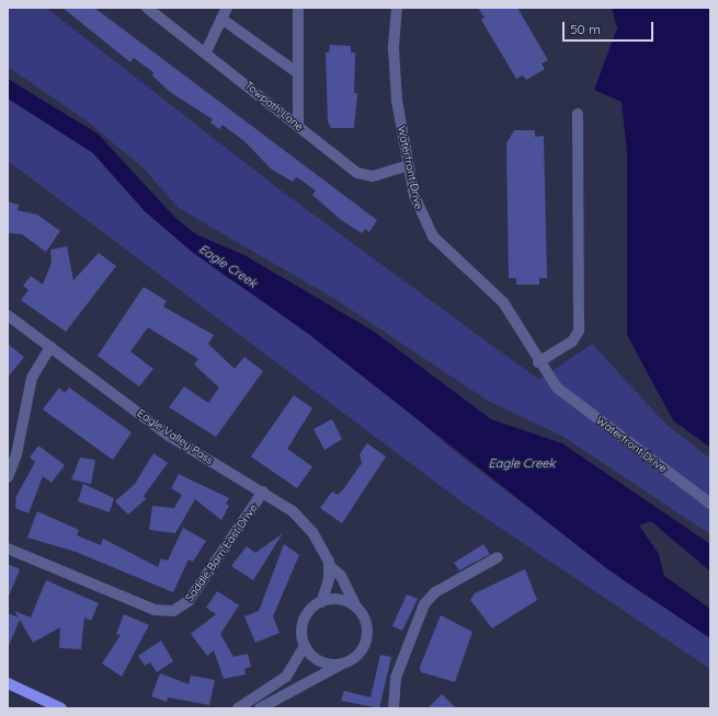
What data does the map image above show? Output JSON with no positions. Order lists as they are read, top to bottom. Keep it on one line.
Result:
{"streets":{"street":["Towpath Lane","Waterfront Drive","Eagle Valley Pass","Saddle Barn East Drive"]},"crossings":[["Towpath Lane","Waterfront Drive"],["Eagle Valley Pass","Saddle Barn East Drive"]],"water":["Eagle Creek"],"scale_bar":"50 m"}
